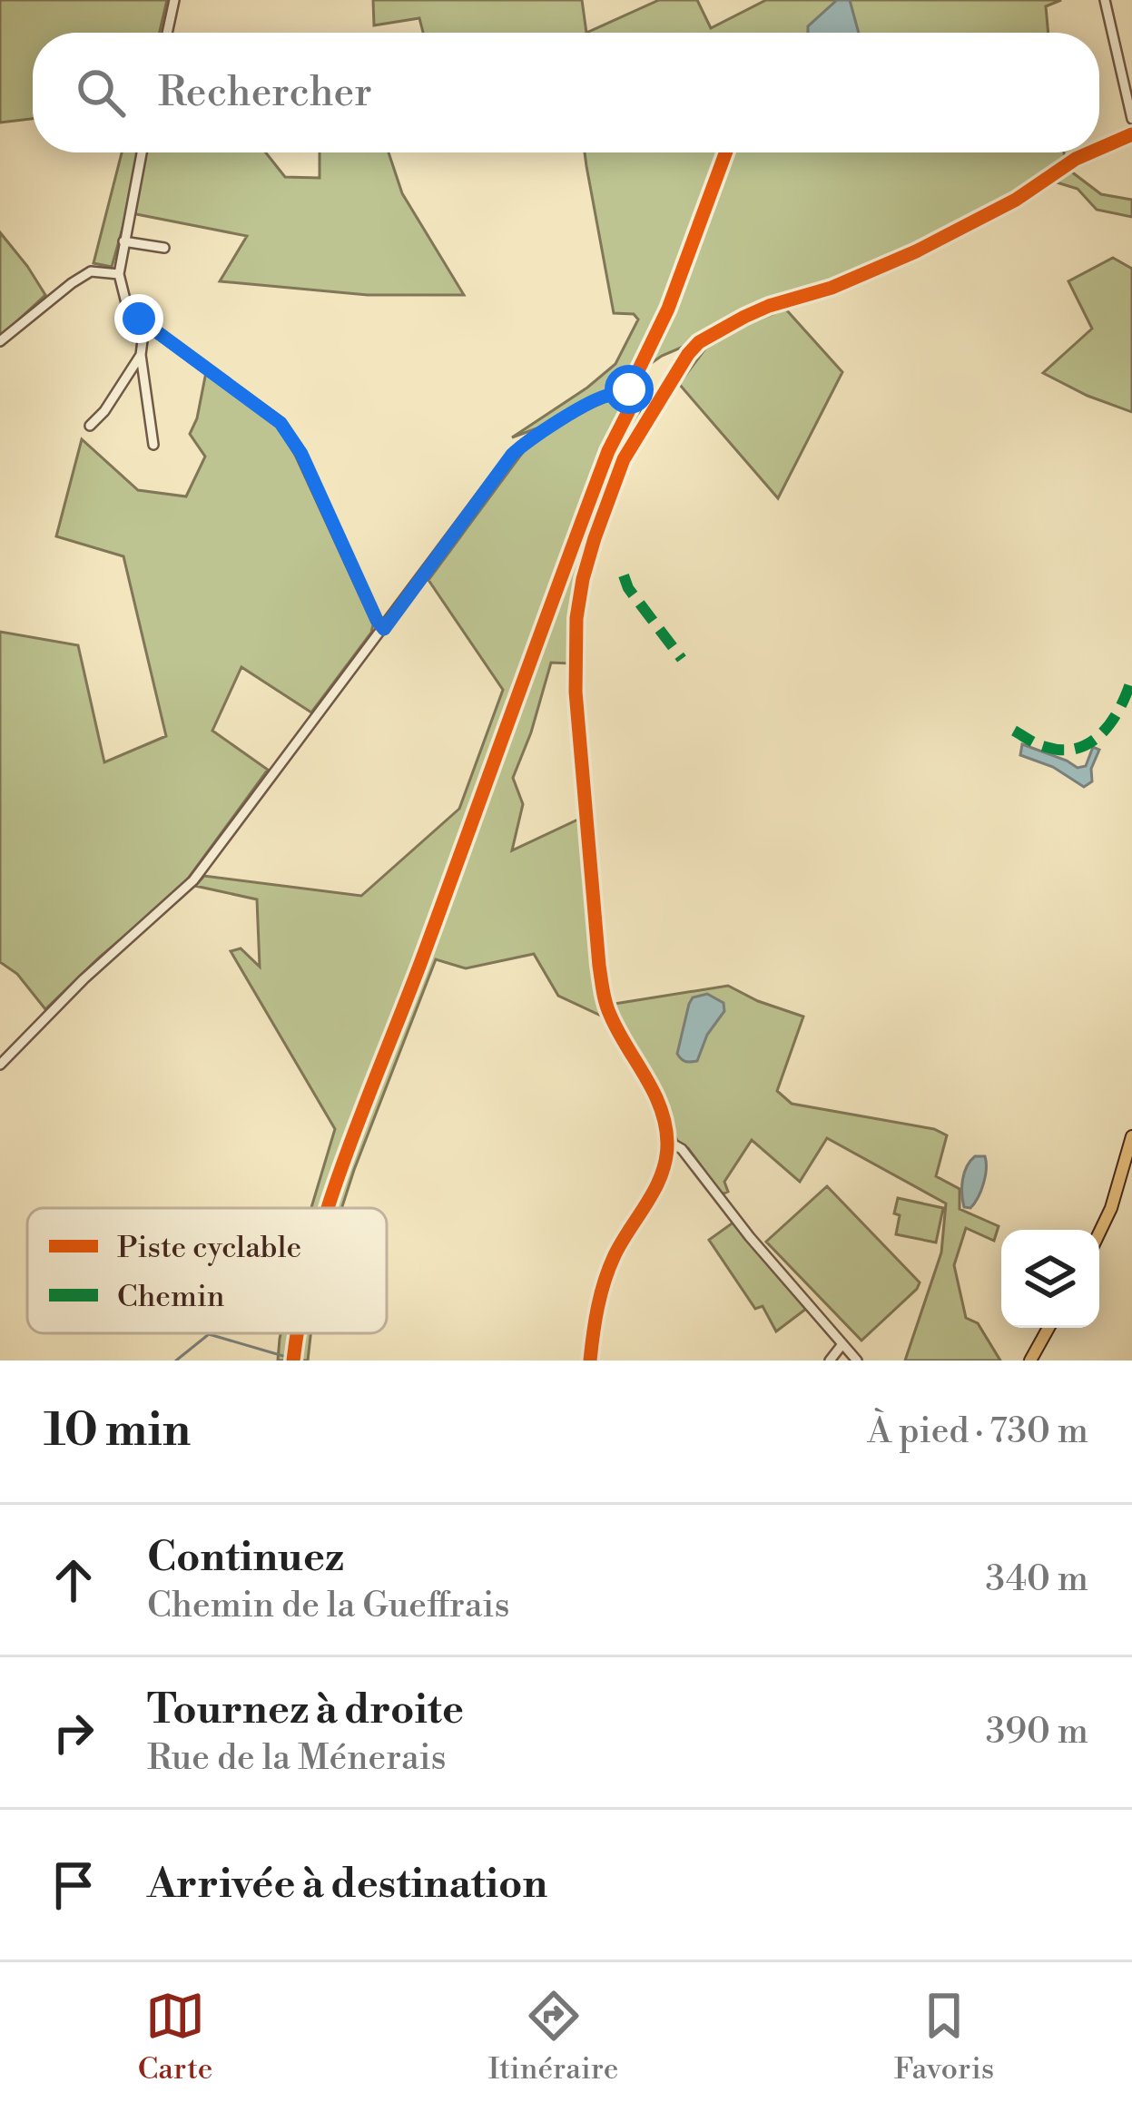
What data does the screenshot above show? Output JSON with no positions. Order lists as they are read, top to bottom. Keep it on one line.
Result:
{"legend":["Piste cyclable","Chemin"],"page":{"search":"Rechercher","heading":["10 min","À pied · 730 m"],"list":[["Continuez","Chemin de la Gueffrais","340 m"],["Tournez à droite","Rue de la Ménerais","390 m"],"Arrivée à destination"],"nav":["Carte","Itinéraire","Favoris"]}}
